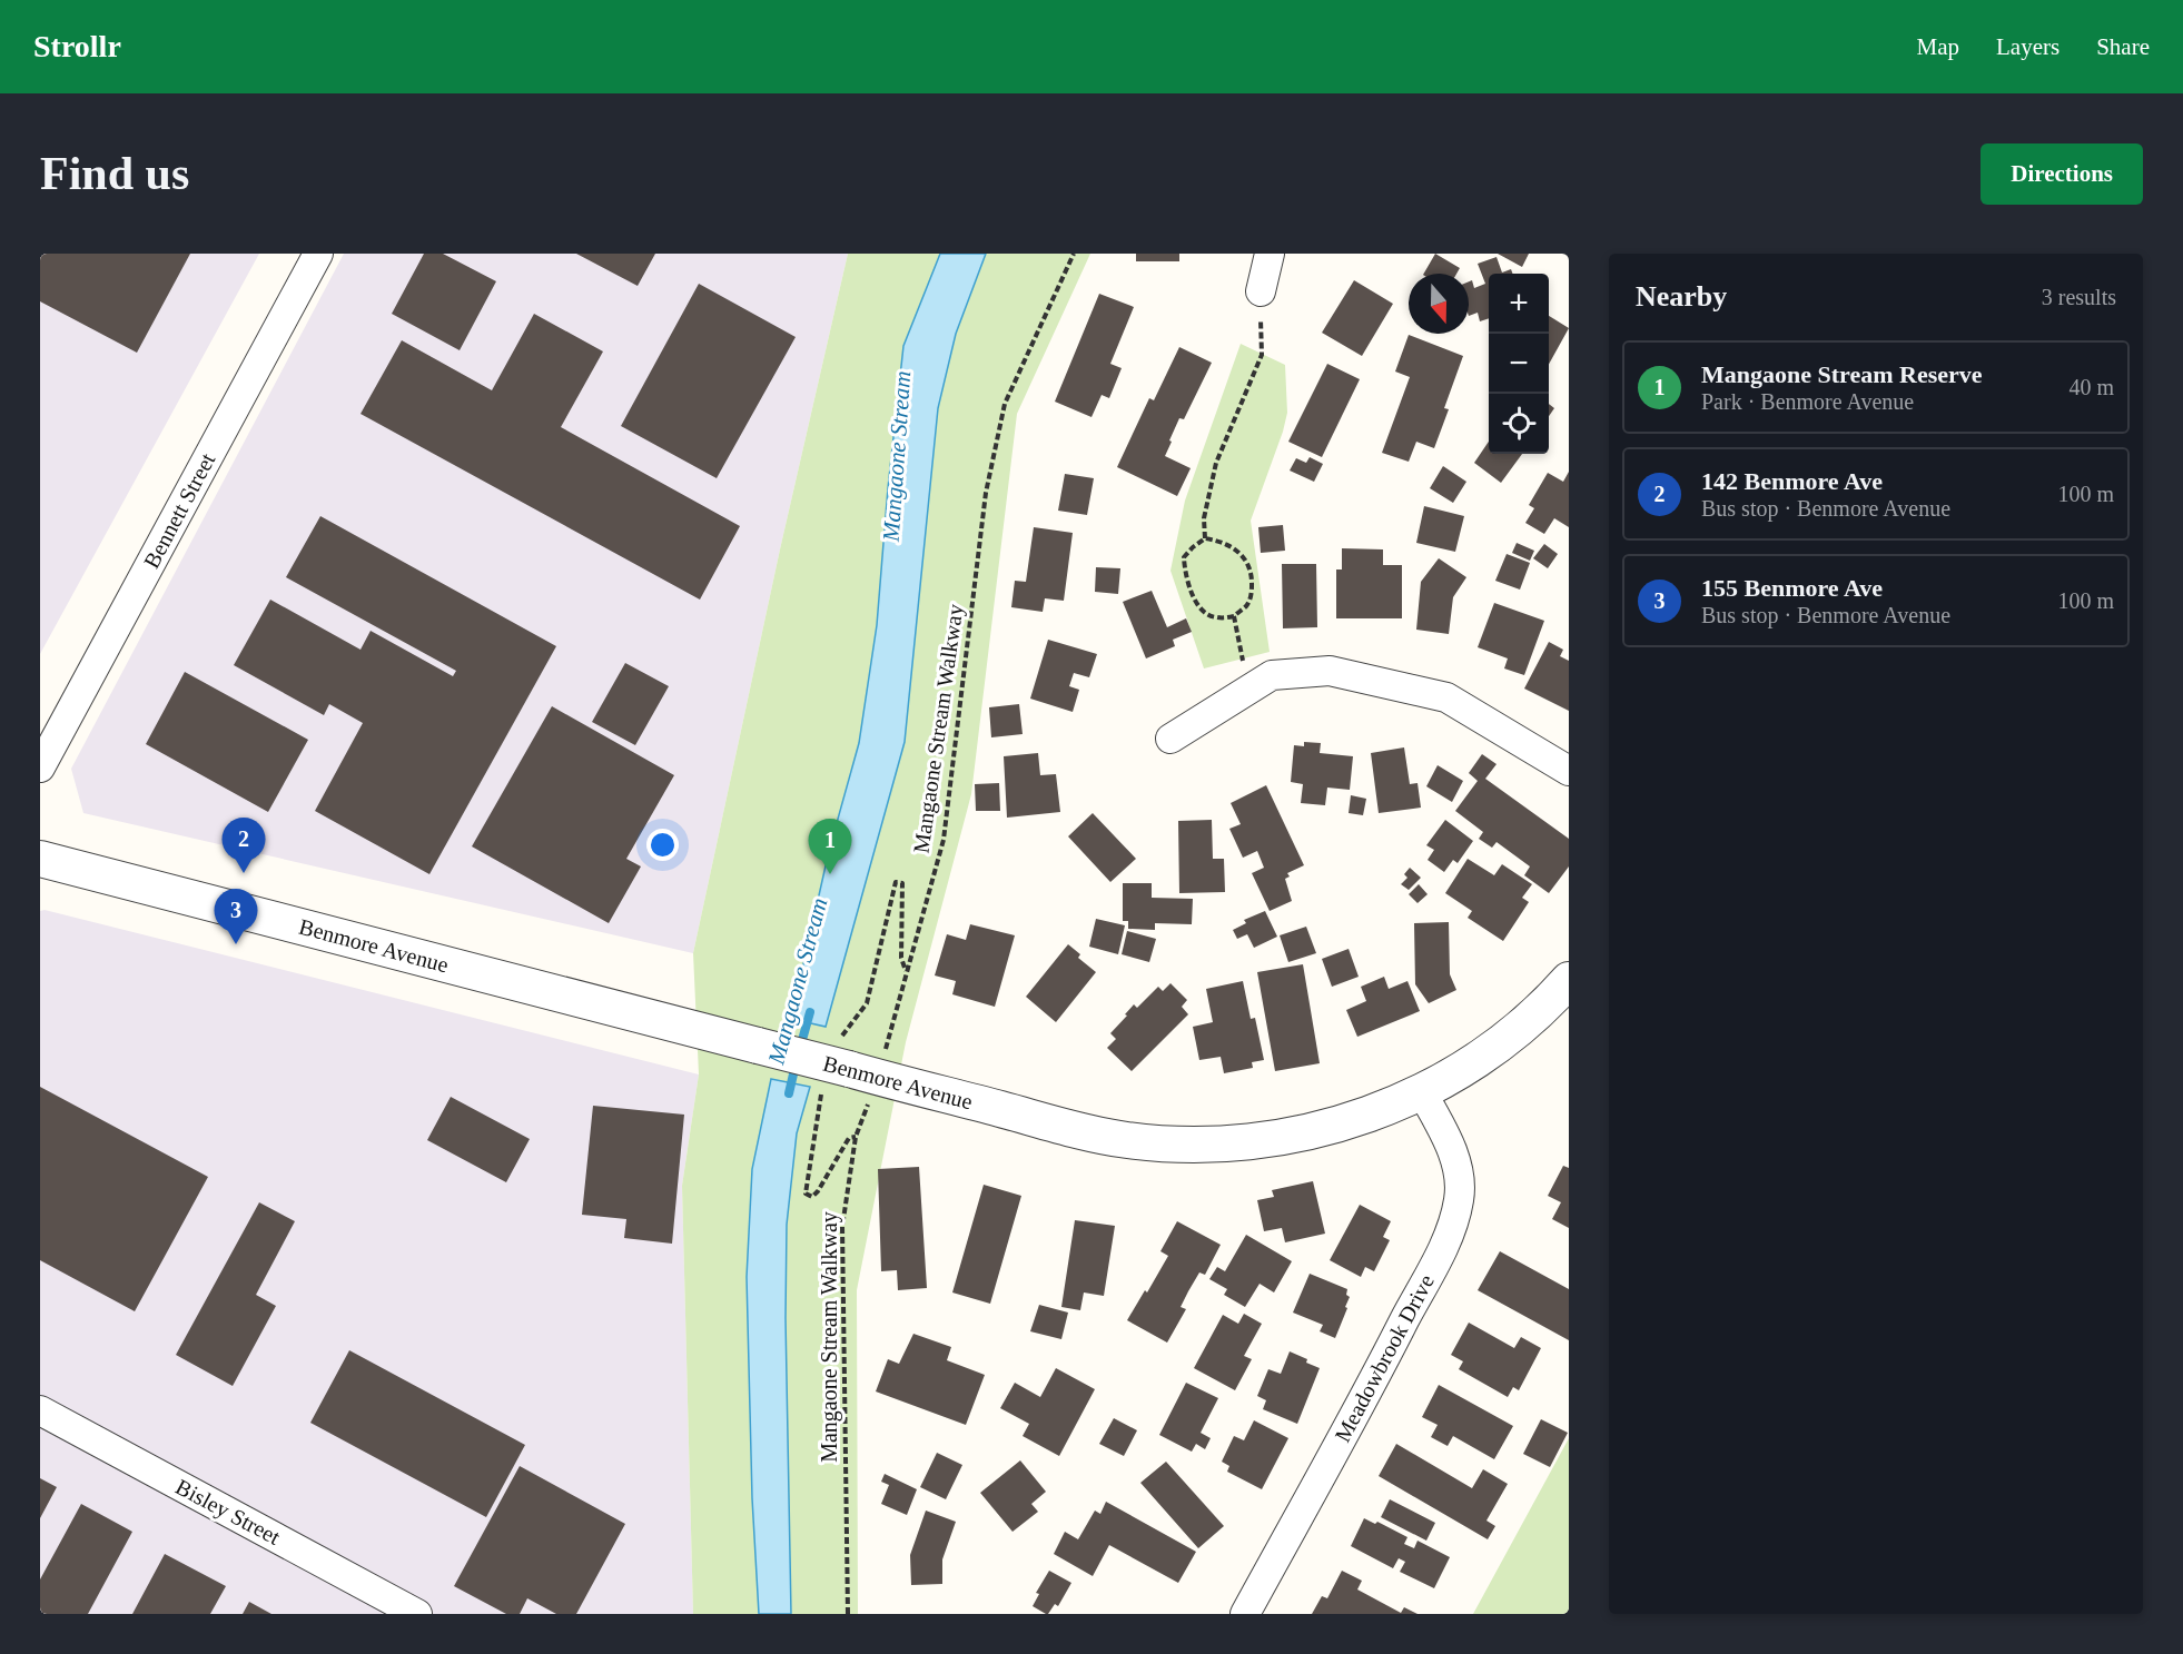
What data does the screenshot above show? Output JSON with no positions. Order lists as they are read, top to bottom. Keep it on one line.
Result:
{"streets":{"street":["Bennett Street","Benmore Avenue","Meadowbrook Drive","Bisley Street"],"path":["Mangaone Stream Walkway"]},"crossings":[["Mangaone Stream Walkway","Benmore Avenue"],["Benmore Avenue","Meadowbrook Drive"]],"water":["Mangaone Stream"],"north":"bottom","page":{"header":"Strollr","nav":["Map","Layers","Share"],"buttons":"Directions","title":"Find us","heading":["Nearby","3 results"],"map_buttons":["+","−"],"list":[{"mark":"1","name":"Mangaone Stream Reserve","note":"Park · Benmore Avenue","value":"40 m"},{"mark":"2","name":"142 Benmore Ave","note":"Bus stop · Benmore Avenue","value":"100 m"},{"mark":"3","name":"155 Benmore Ave","note":"Bus stop · Benmore Avenue","value":"100 m"}],"pins":["2","1","3"]}}
